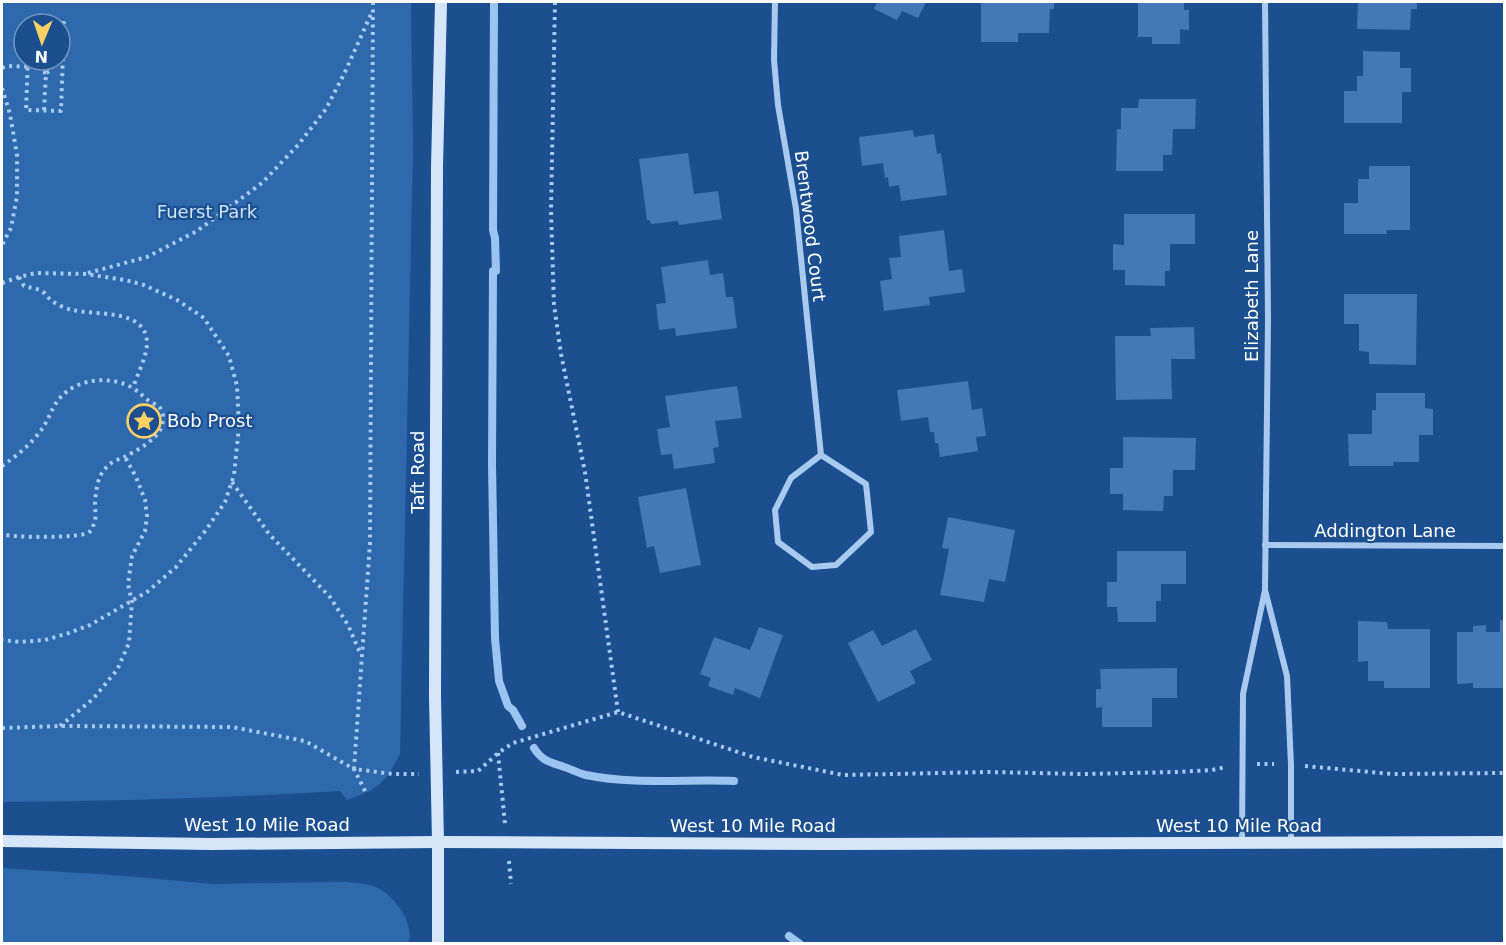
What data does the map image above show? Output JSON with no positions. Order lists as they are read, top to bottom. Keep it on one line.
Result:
{"streets":{"main road":["Taft Road","West 10 Mile Road"],"street":["Brentwood Court","Elizabeth Lane","Addington Lane"]},"crossings":[["Elizabeth Lane","Addington Lane"],["Elizabeth Lane","West 10 Mile Road"],["Taft Road","West 10 Mile Road"]],"parks":["Fuerst Park"],"places":{"place":["Bob Prost"]},"north":"bottom"}
